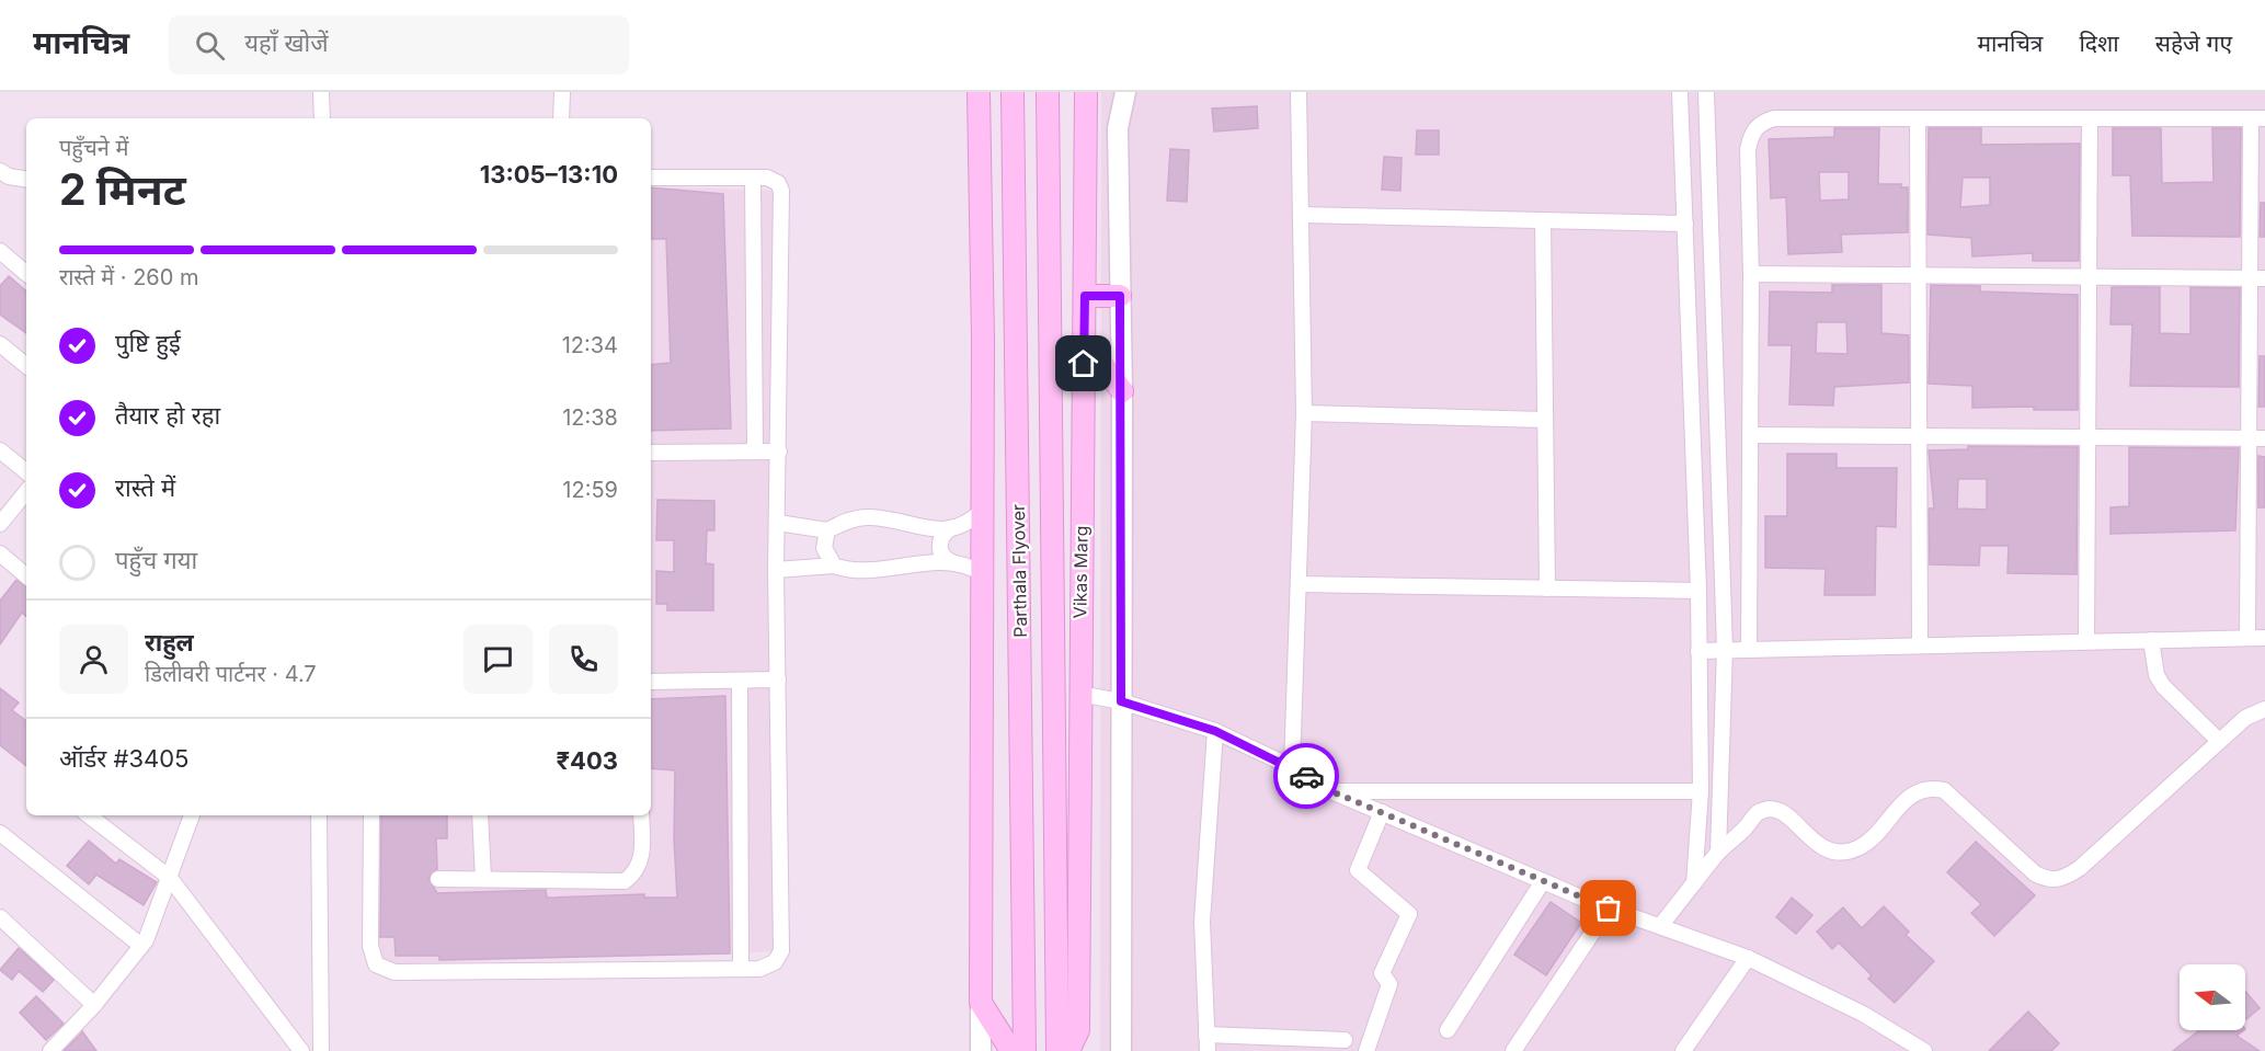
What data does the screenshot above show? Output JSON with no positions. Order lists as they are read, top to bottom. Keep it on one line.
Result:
{"streets":{"main road":["Parthala Flyover","Vikas Marg"]},"crossings":[["Parthala Flyover","Vikas Marg"]],"north":"left","page":{"header":"मानचित्र","search":"यहाँ खोजें","nav":["मानचित्र","दिशा","सहेजे गए"],"heading":["2 मिनट","पहुँचने में","13:05–13:10"],"panel":["राहुल","डिलीवरी पार्टनर · 4.7","ऑर्डर #3405","₹403"],"bar":"रास्ते में · 260 m","list":[["पुष्टि हुई","12:34"],["तैयार हो रहा","12:38"],["रास्ते में","12:59"],"पहुँच गया"]}}
